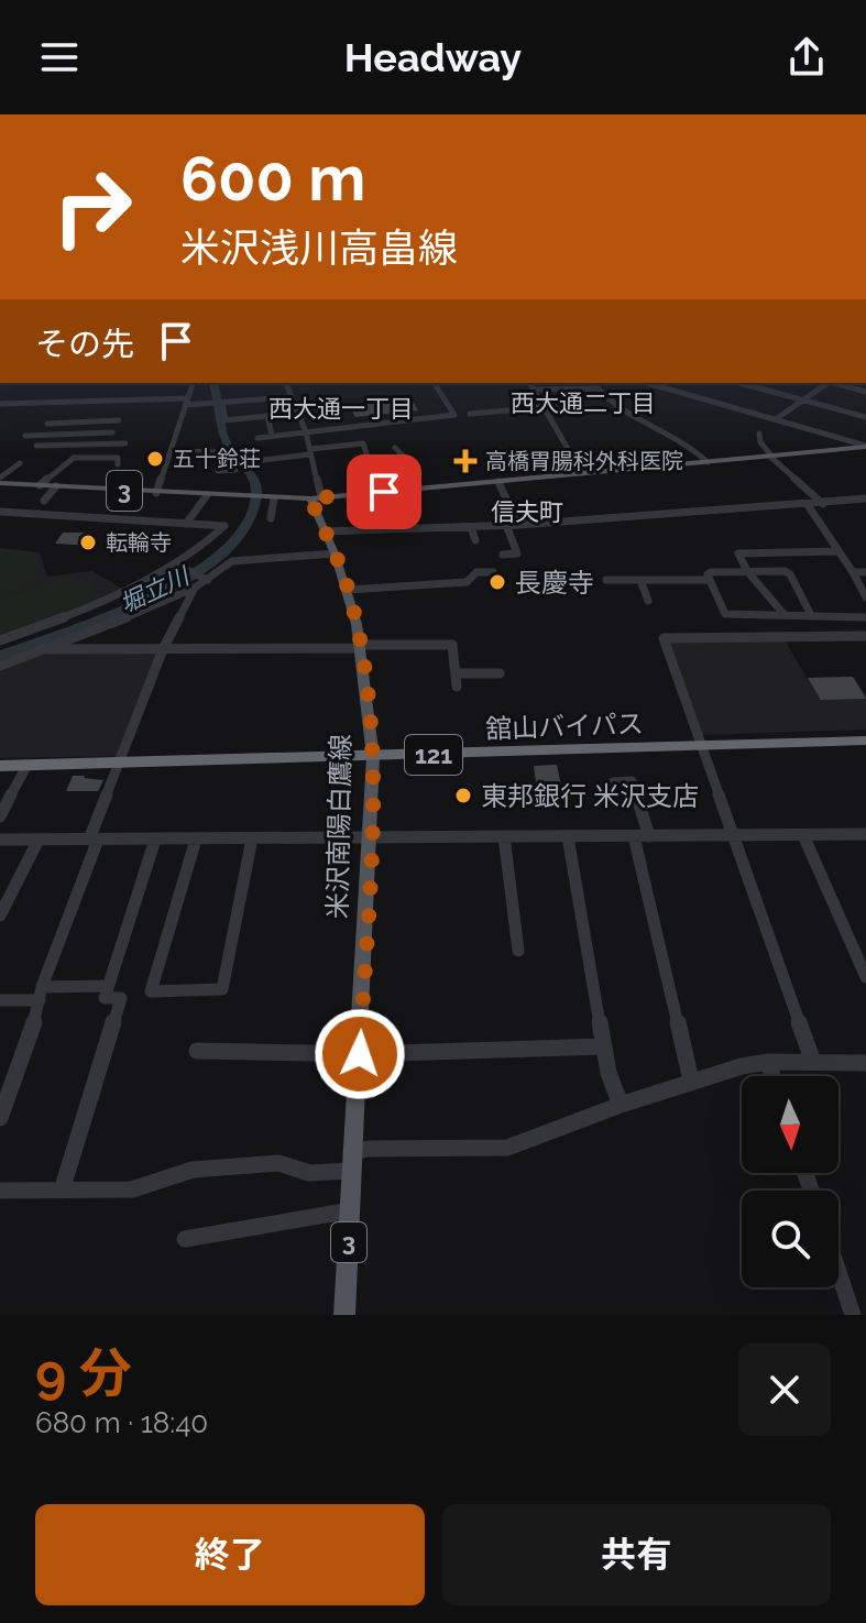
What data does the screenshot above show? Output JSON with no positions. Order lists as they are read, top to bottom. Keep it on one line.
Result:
{"streets":{"highway":["舘山バイパス","121"],"main road":["3","米沢南陽白鷹線"]},"crossings":[["3","米沢南陽白鷹線"],["舘山バイパス","米沢南陽白鷹線"]],"districts":["西大通二丁目","西大通一丁目","信夫町"],"water":["堀立川"],"places":{"other":["五十鈴荘","転輪寺","長慶寺","東邦銀行 米沢支店"],"health":["高橋胃腸科外科医院"]},"north":"bottom","page":{"header":"Headway","turn":["600 m","米沢浅川高畠線"],"then":"その先","heading":["9 分","680 m · 18:40"],"buttons":["終了","共有"]}}
